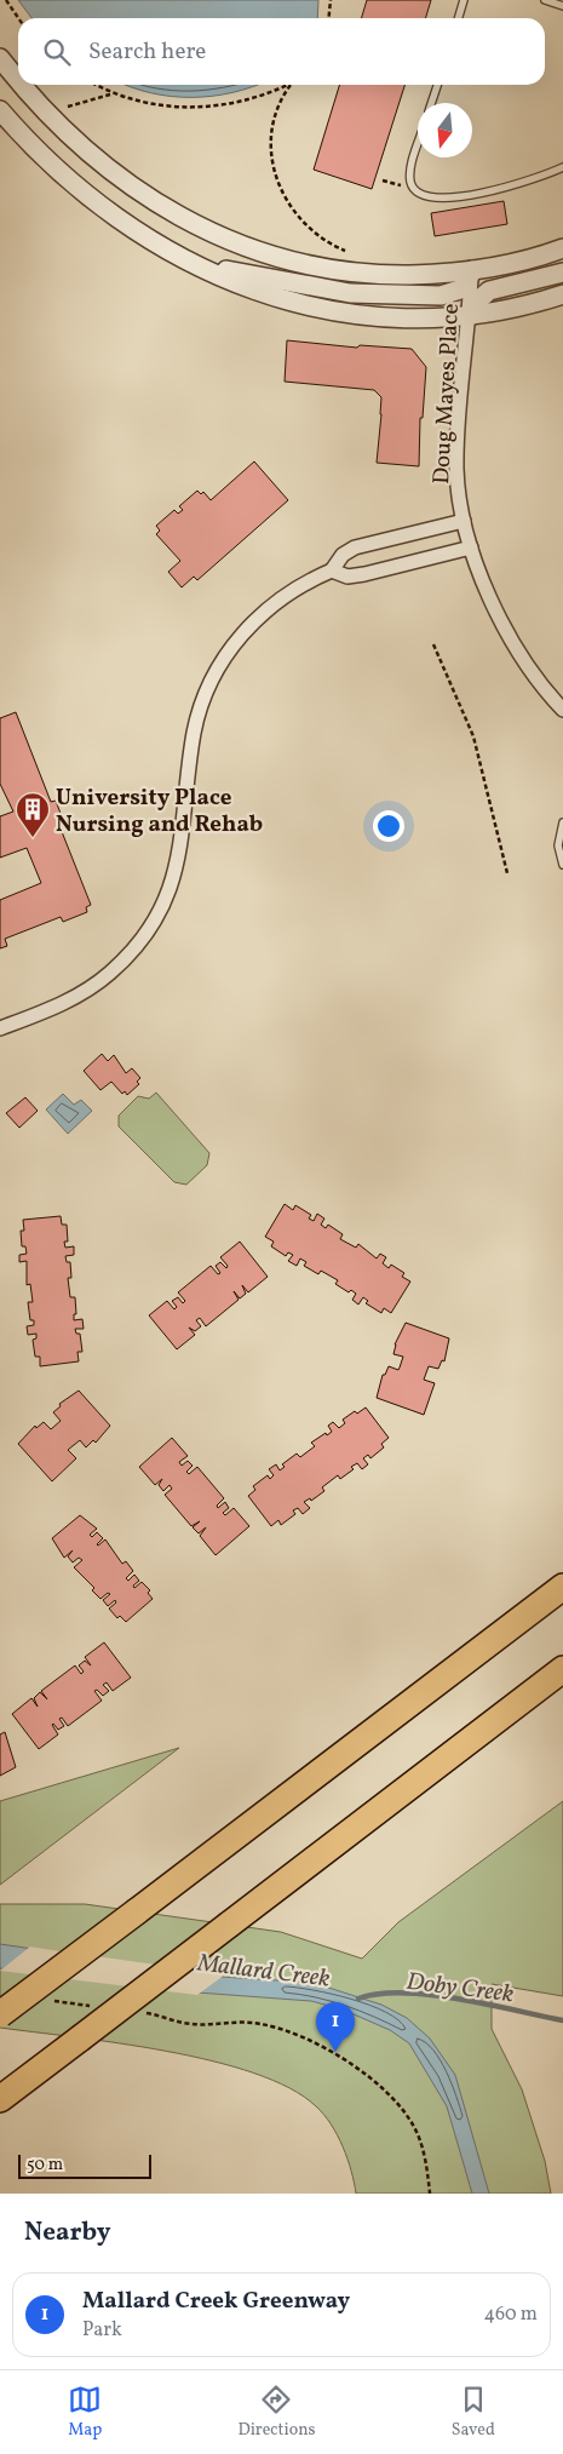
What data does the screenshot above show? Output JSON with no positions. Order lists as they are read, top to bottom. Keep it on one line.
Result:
{"streets":{"street":["Doug Mayes Place"]},"water":["Mallard Creek","Doby Creek"],"places":{"building":["University Place Nursing and Rehab"]},"scale_bar":"50 m","north":"bottom","page":{"search":"Search here","pins":"1","scale":"50 m","heading":"Nearby","list":[{"mark":"1","name":"Mallard Creek Greenway","note":"Park","value":"460 m"}],"nav":["Map","Directions","Saved"]}}
